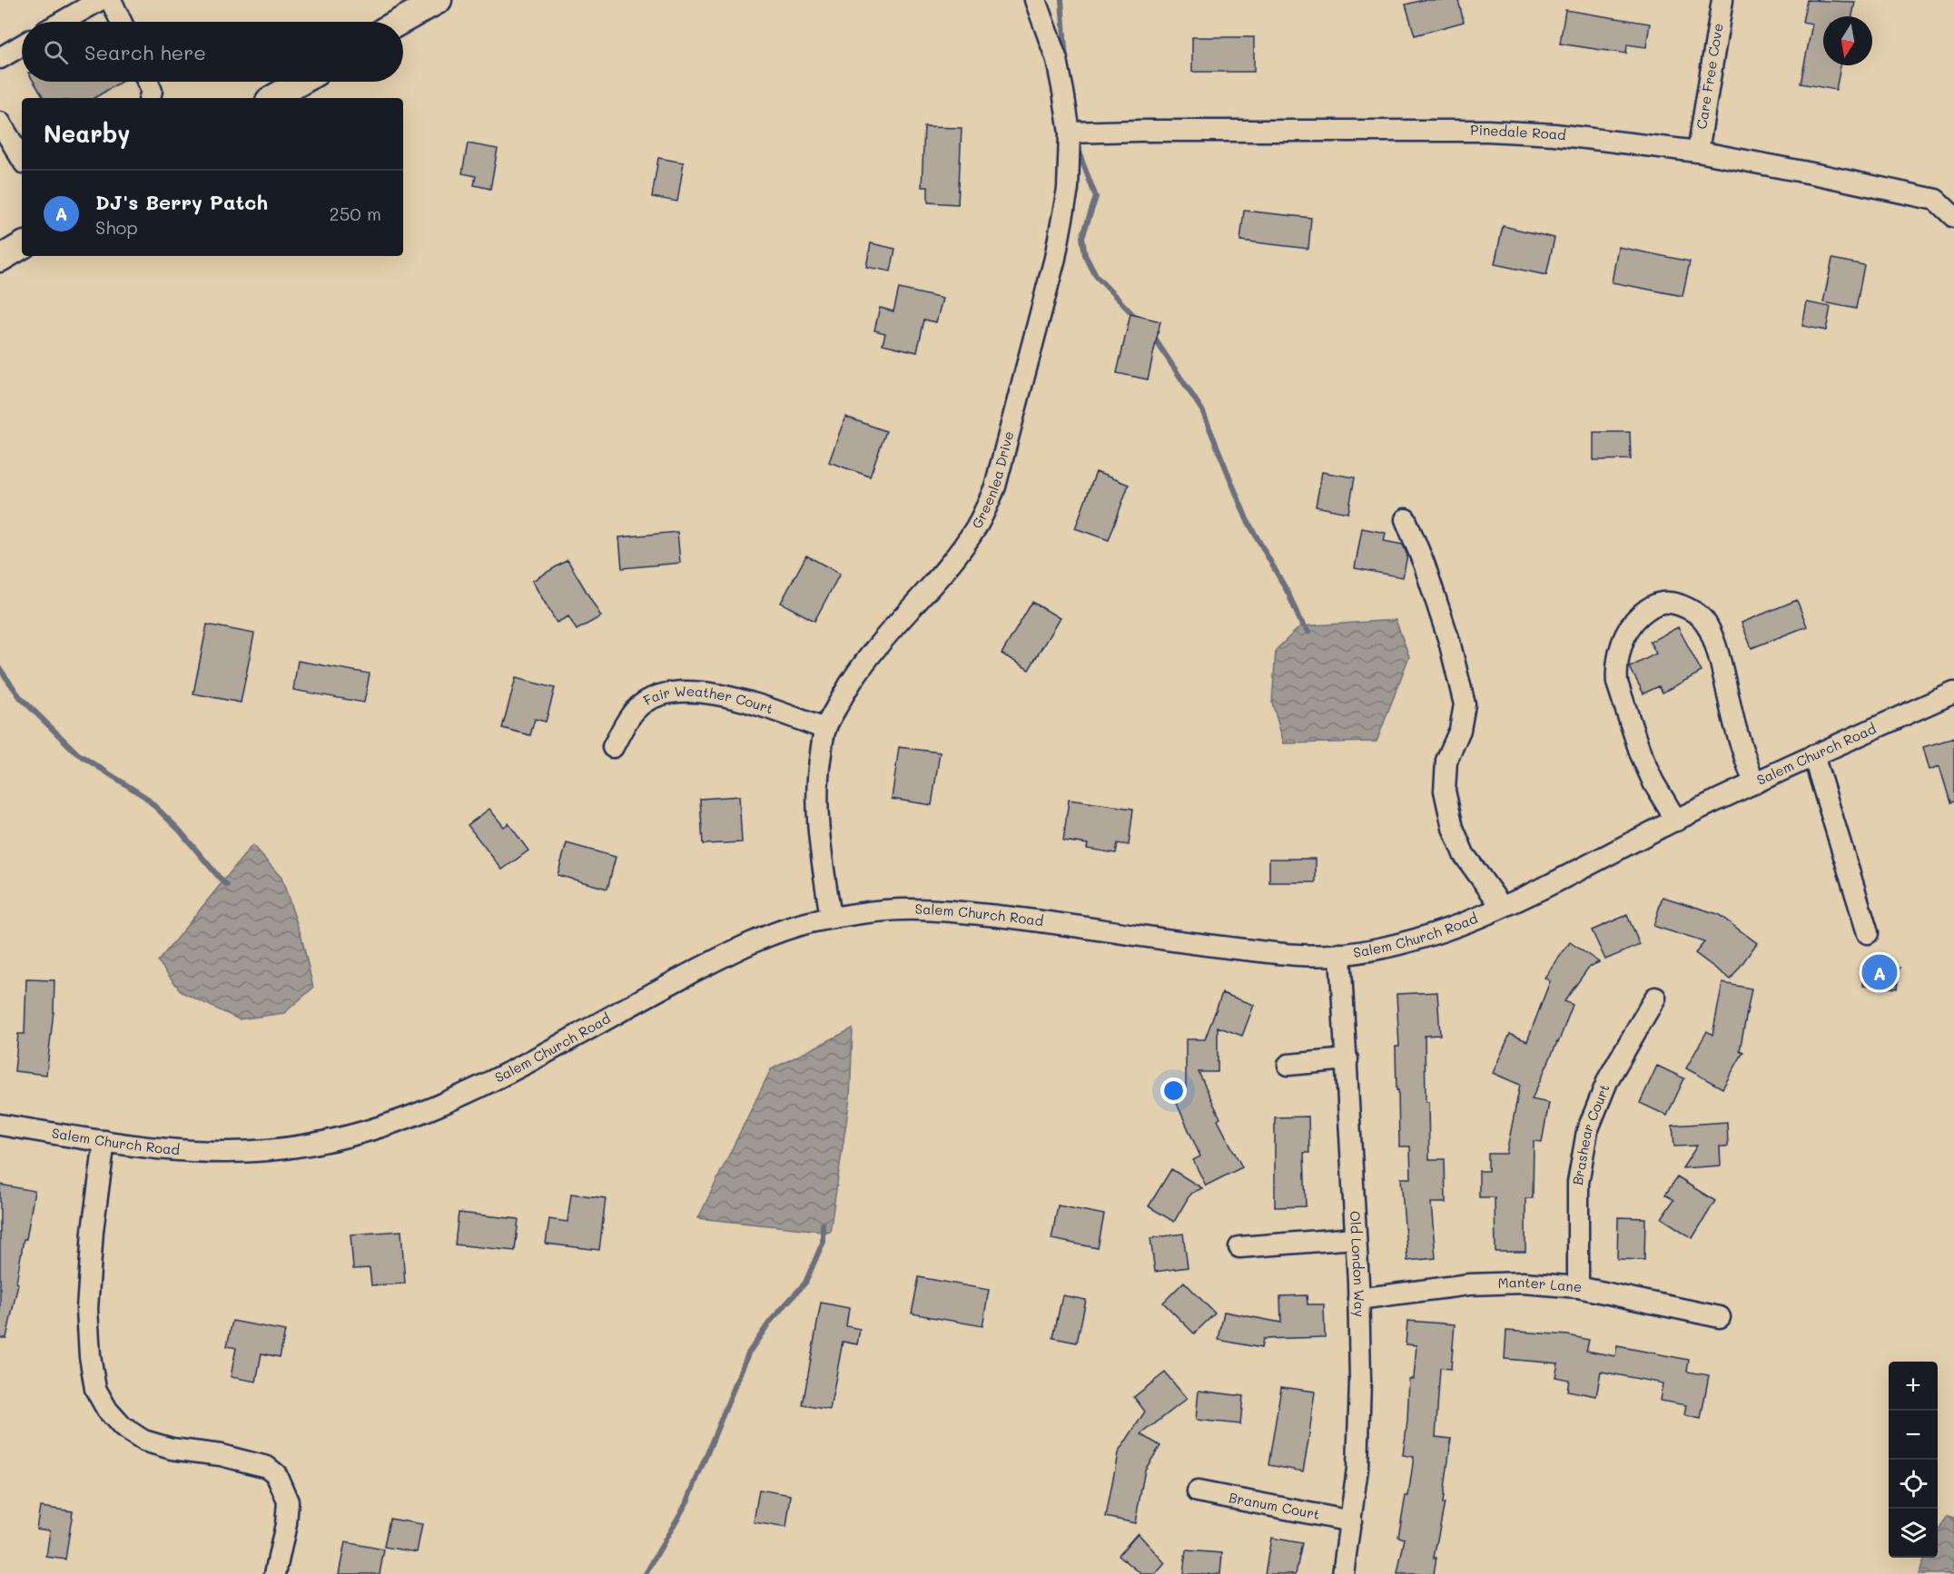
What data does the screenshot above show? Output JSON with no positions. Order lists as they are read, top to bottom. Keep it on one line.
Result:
{"streets":{"street":["Care Free Cove","Pinedale Road","Greenlea Drive","Fair Weather Court","Salem Church Road","Brashear Court","Old London Way","Manter Lane","Branum Court"]},"crossings":[["Care Free Cove","Pinedale Road"],["Pinedale Road","Greenlea Drive"],["Greenlea Drive","Fair Weather Court"],["Greenlea Drive","Salem Church Road"],["Salem Church Road","Old London Way"],["Brashear Court","Manter Lane"],["Old London Way","Manter Lane"],["Old London Way","Branum Court"]],"north":"bottom","page":{"search":"Search here","heading":"Nearby","list":[{"mark":"A","name":"DJ's Berry Patch","note":"Shop","value":"250 m"}],"pins":"A","map_buttons":["+","−"]}}
